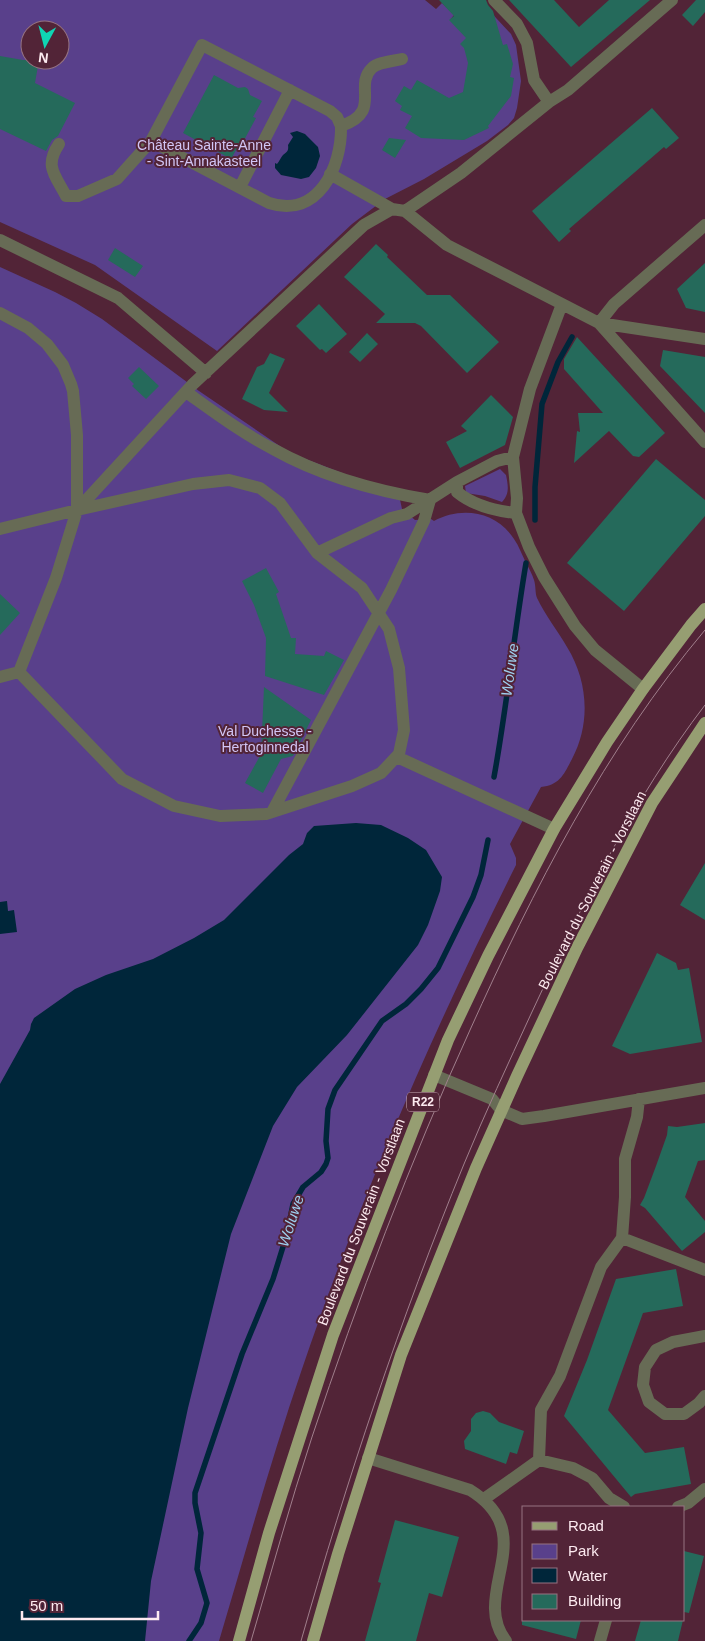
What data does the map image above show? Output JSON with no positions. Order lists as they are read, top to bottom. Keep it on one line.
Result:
{"streets":{"main road":["Boulevard du Souverain - Vorstlaan","R22"]},"water":["Woluwe"],"parks":["Château Sainte-Anne - Sint-Annakasteel","Val Duchesse - Hertoginnedal"],"legend":["Road","Park","Water","Building"],"scale_bar":"50 m","north":"bottom"}
